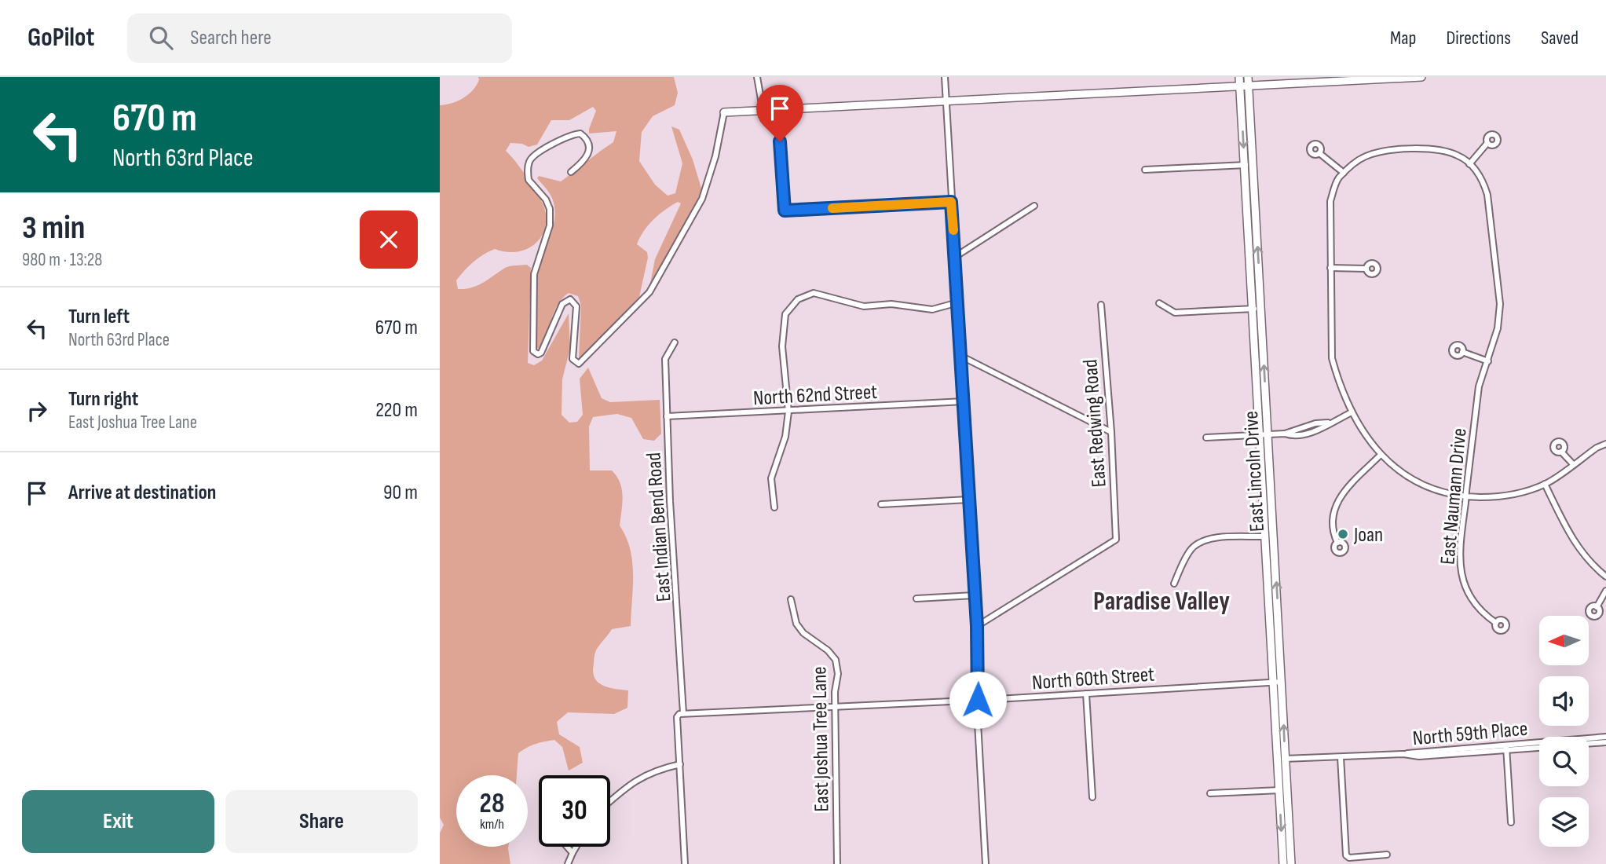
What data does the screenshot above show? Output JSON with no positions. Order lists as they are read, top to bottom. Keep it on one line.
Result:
{"streets":{"main road":["East Lincoln Drive"],"street":["North 62nd Street","East Redwing Road","East Naumann Drive","East Indian Bend Road","North 60th Street","North 59th Place","East Joshua Tree Lane"]},"crossings":[["North 62nd Street","East Indian Bend Road"],["East Lincoln Drive","North 60th Street"],["East Lincoln Drive","North 59th Place"],["East Indian Bend Road","North 60th Street"],["North 60th Street","East Joshua Tree Lane"]],"districts":["Paradise Valley"],"places":["Joan"],"north":"left","page":{"header":"GoPilot","search":"Search here","nav":["Map","Directions","Saved"],"turn":["670 m","North 63rd Place"],"heading":["3 min","980 m · 13:28"],"list":[{"name":"Turn left","note":"North 63rd Place","value":"670 m"},{"name":"Turn right","note":"East Joshua Tree Lane","value":"220 m"},{"name":"Arrive at destination","value":"90 m"}],"speed":"28 km/h","limit":"30","buttons":["Exit","Share"]}}
